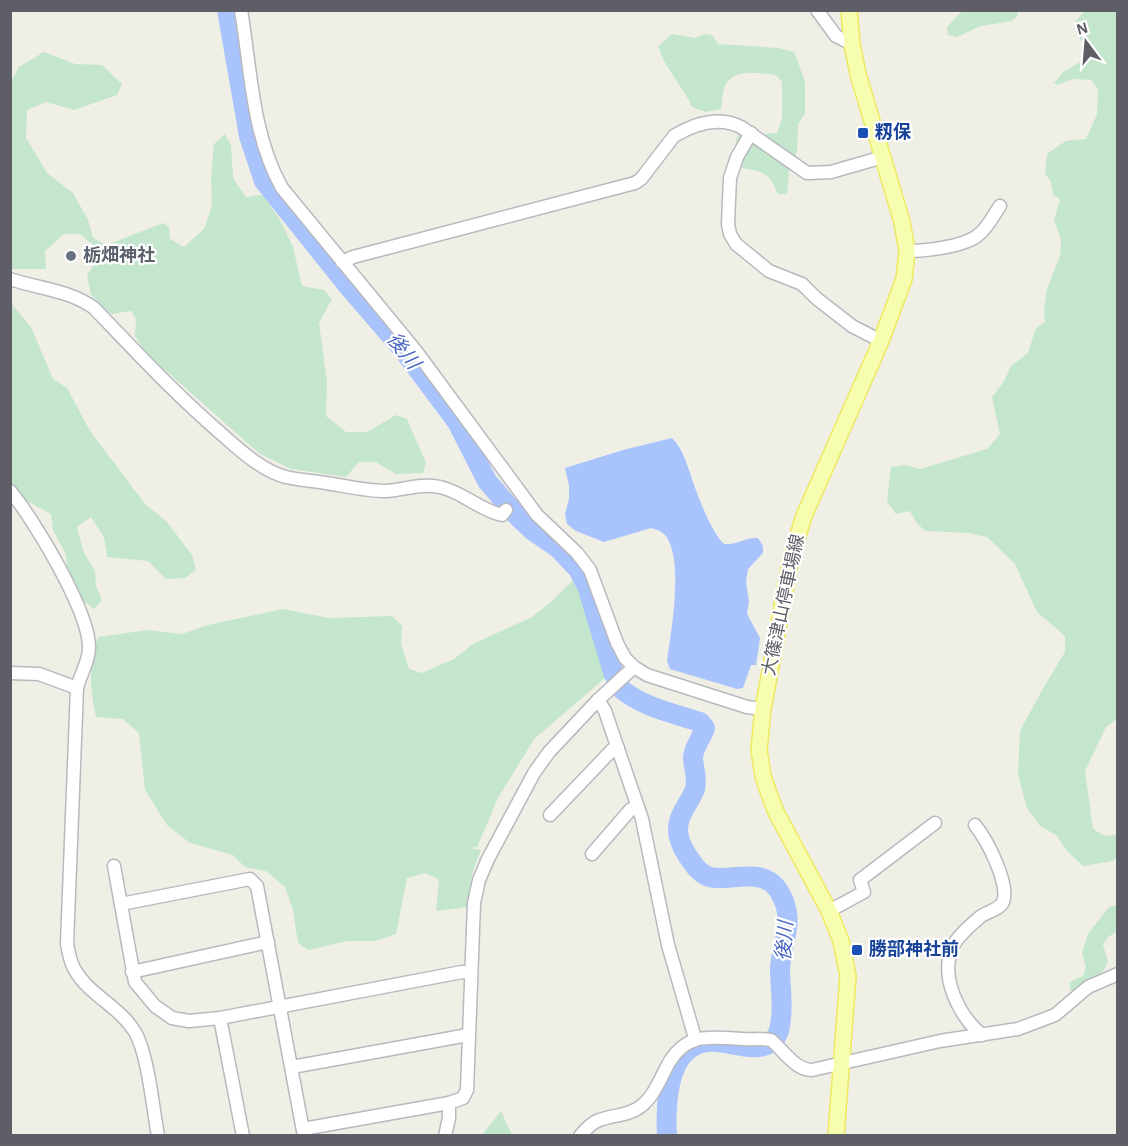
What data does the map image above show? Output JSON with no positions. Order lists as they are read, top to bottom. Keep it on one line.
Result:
{"streets":{"main road":["大篠津山停車場線"]},"water":["後川"],"places":{"transit":["籾保","勝部神社前"],"other":["栃畑神社"]},"north":"top"}
